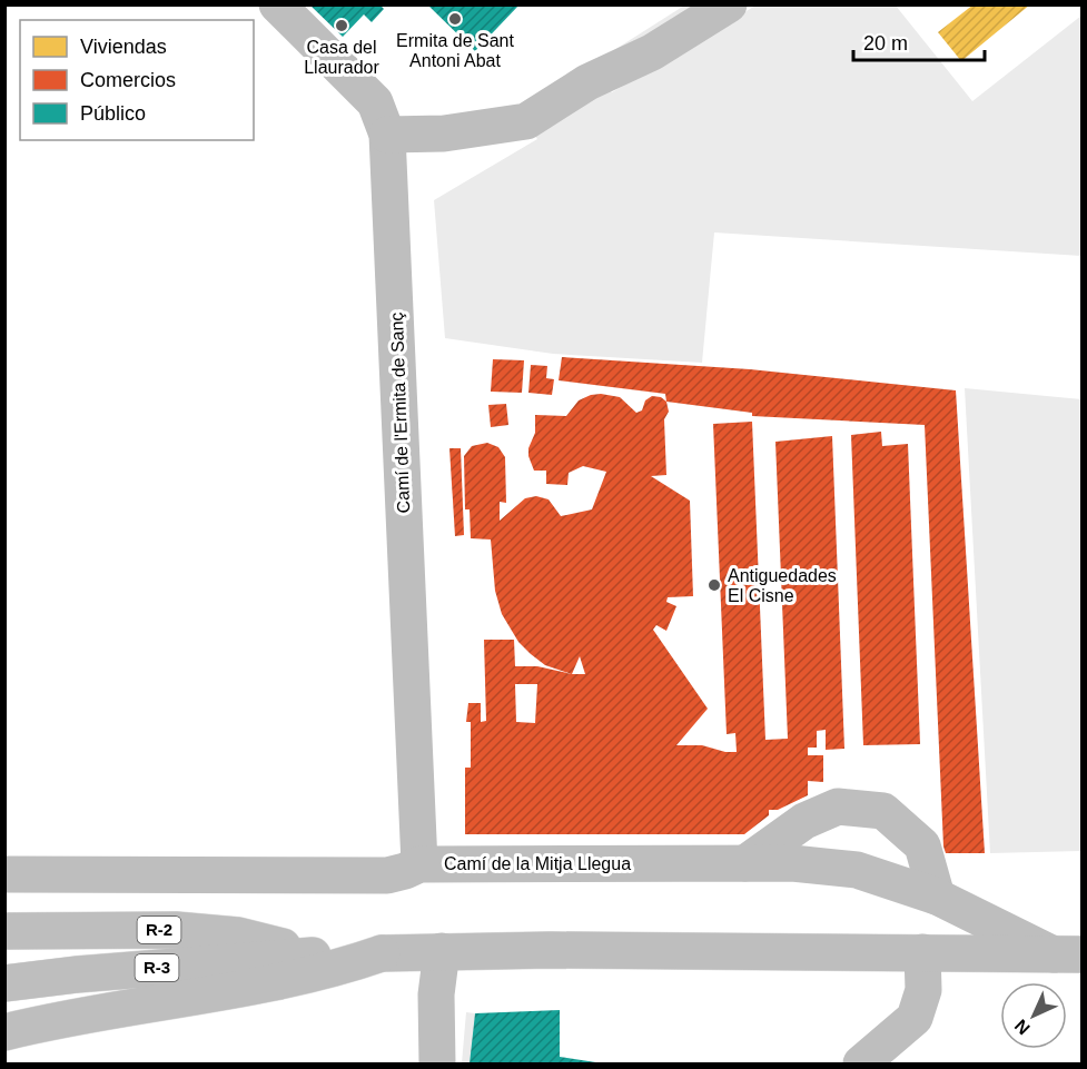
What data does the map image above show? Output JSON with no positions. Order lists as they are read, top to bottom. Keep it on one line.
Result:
{"streets":{"main road":["Camí de l'Ermita de Sanç","Camí de la Mitja Llegua","R-2","R-3"]},"crossings":[["Camí de l'Ermita de Sanç","Camí de la Mitja Llegua"],["R-2","R-3"]],"places":["Ermita de Sant Antoni Abat","Casa del Llaurador","Antiguedades El Cisne"],"legend":["Viviendas","Comercios","Público"],"scale_bar":"20 m","north":"bottom left"}
